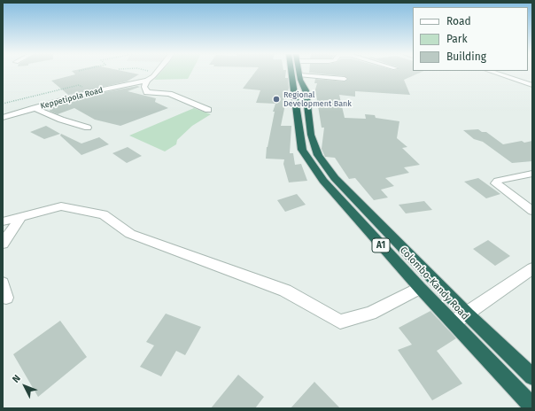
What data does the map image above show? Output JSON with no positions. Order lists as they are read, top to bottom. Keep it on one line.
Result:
{"streets":{"highway":["A1","Colombo-Kandy Road"],"street":["Keppetipola Road"]},"places":["Regional Development Bank"],"legend":["Road","Park","Building"],"north":"top left"}
